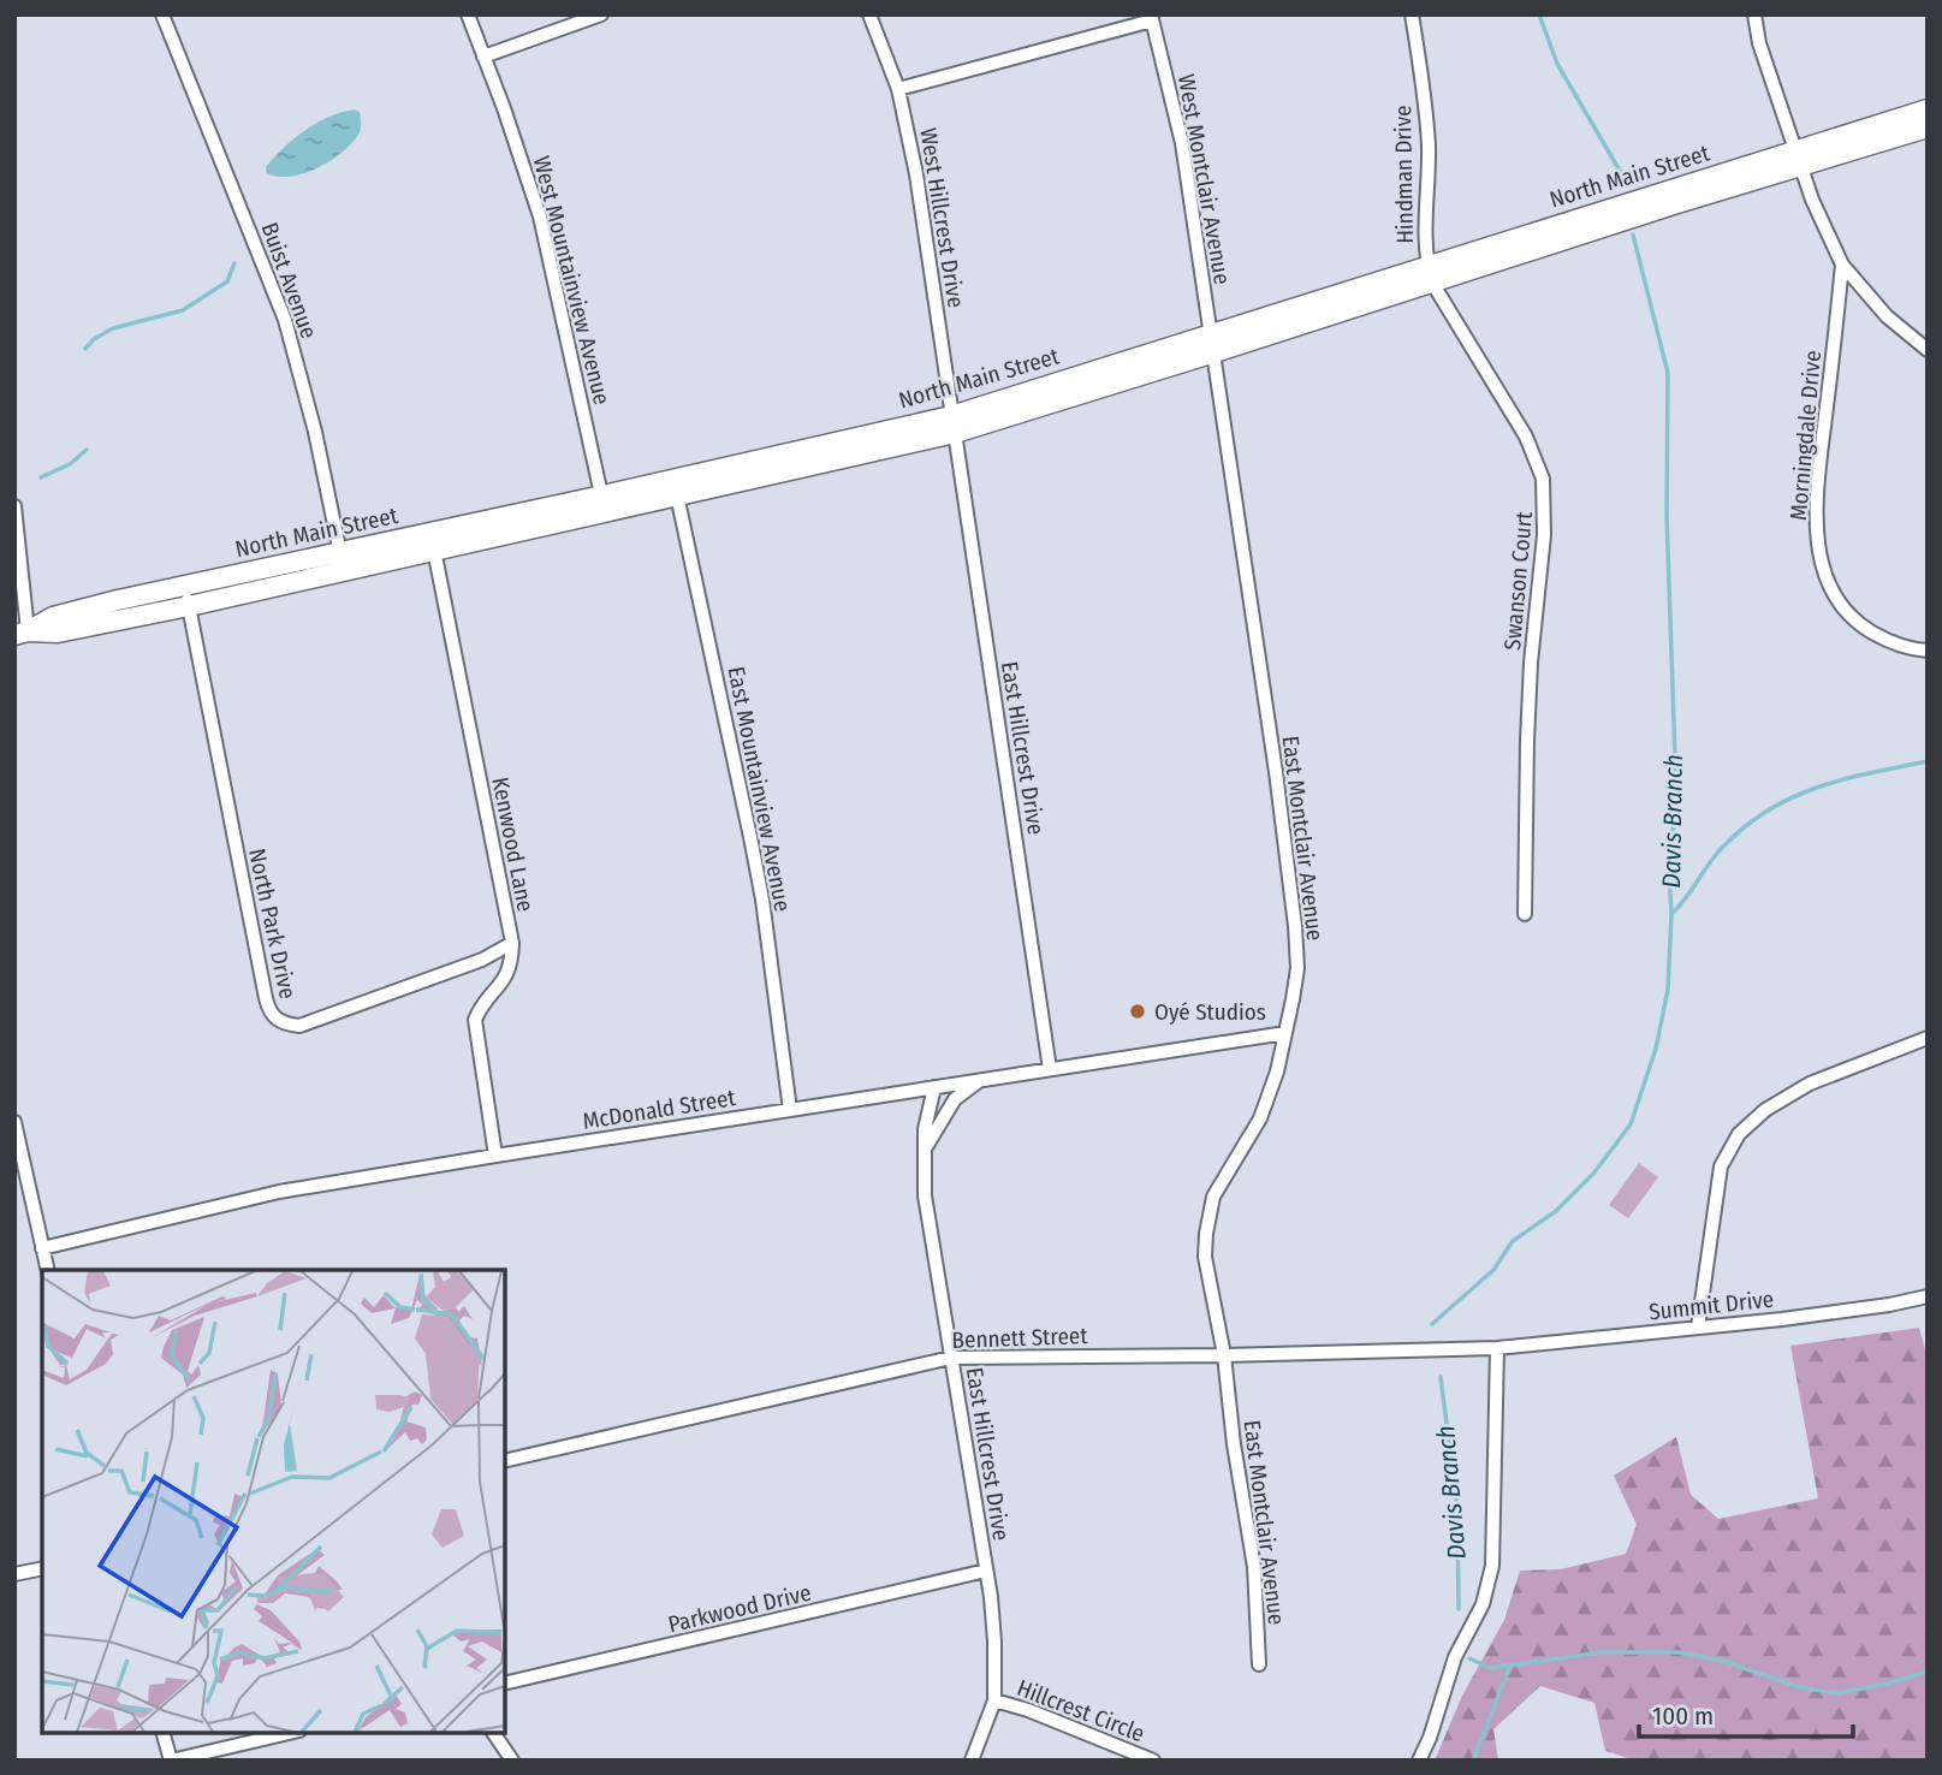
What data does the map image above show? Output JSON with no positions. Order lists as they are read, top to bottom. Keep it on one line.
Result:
{"streets":{"street":["Hindman Drive","North Main Street","West Montclair Avenue","West Hillcrest Drive","Buist Avenue","West Mountainview Avenue","Morningdale Drive","Swanson Court","East Hillcrest Drive","East Mountainview Avenue","East Montclair Avenue","Kenwood Lane","North Park Drive","McDonald Street","Summit Drive","Bennett Street","Parkwood Drive","Hillcrest Circle"]},"crossings":[["Hindman Drive","North Main Street"],["Hindman Drive","Swanson Court"],["North Main Street","West Montclair Avenue"],["North Main Street","West Hillcrest Drive"],["North Main Street","Buist Avenue"],["North Main Street","West Mountainview Avenue"],["North Main Street","Swanson Court"],["North Main Street","East Hillcrest Drive"],["North Main Street","East Mountainview Avenue"],["North Main Street","East Montclair Avenue"],["North Main Street","Kenwood Lane"],["North Main Street","North Park Drive"],["West Montclair Avenue","East Montclair Avenue"],["West Hillcrest Drive","East Hillcrest Drive"],["East Hillcrest Drive","McDonald Street"],["East Hillcrest Drive","Bennett Street"],["East Hillcrest Drive","Parkwood Drive"],["East Hillcrest Drive","Hillcrest Circle"],["East Mountainview Avenue","McDonald Street"],["East Montclair Avenue","McDonald Street"],["East Montclair Avenue","Bennett Street"],["Kenwood Lane","North Park Drive"],["Kenwood Lane","McDonald Street"],["Summit Drive","Bennett Street"]],"water":["Davis Branch"],"places":["Oyé Studios"],"scale_bar":"100 m"}
